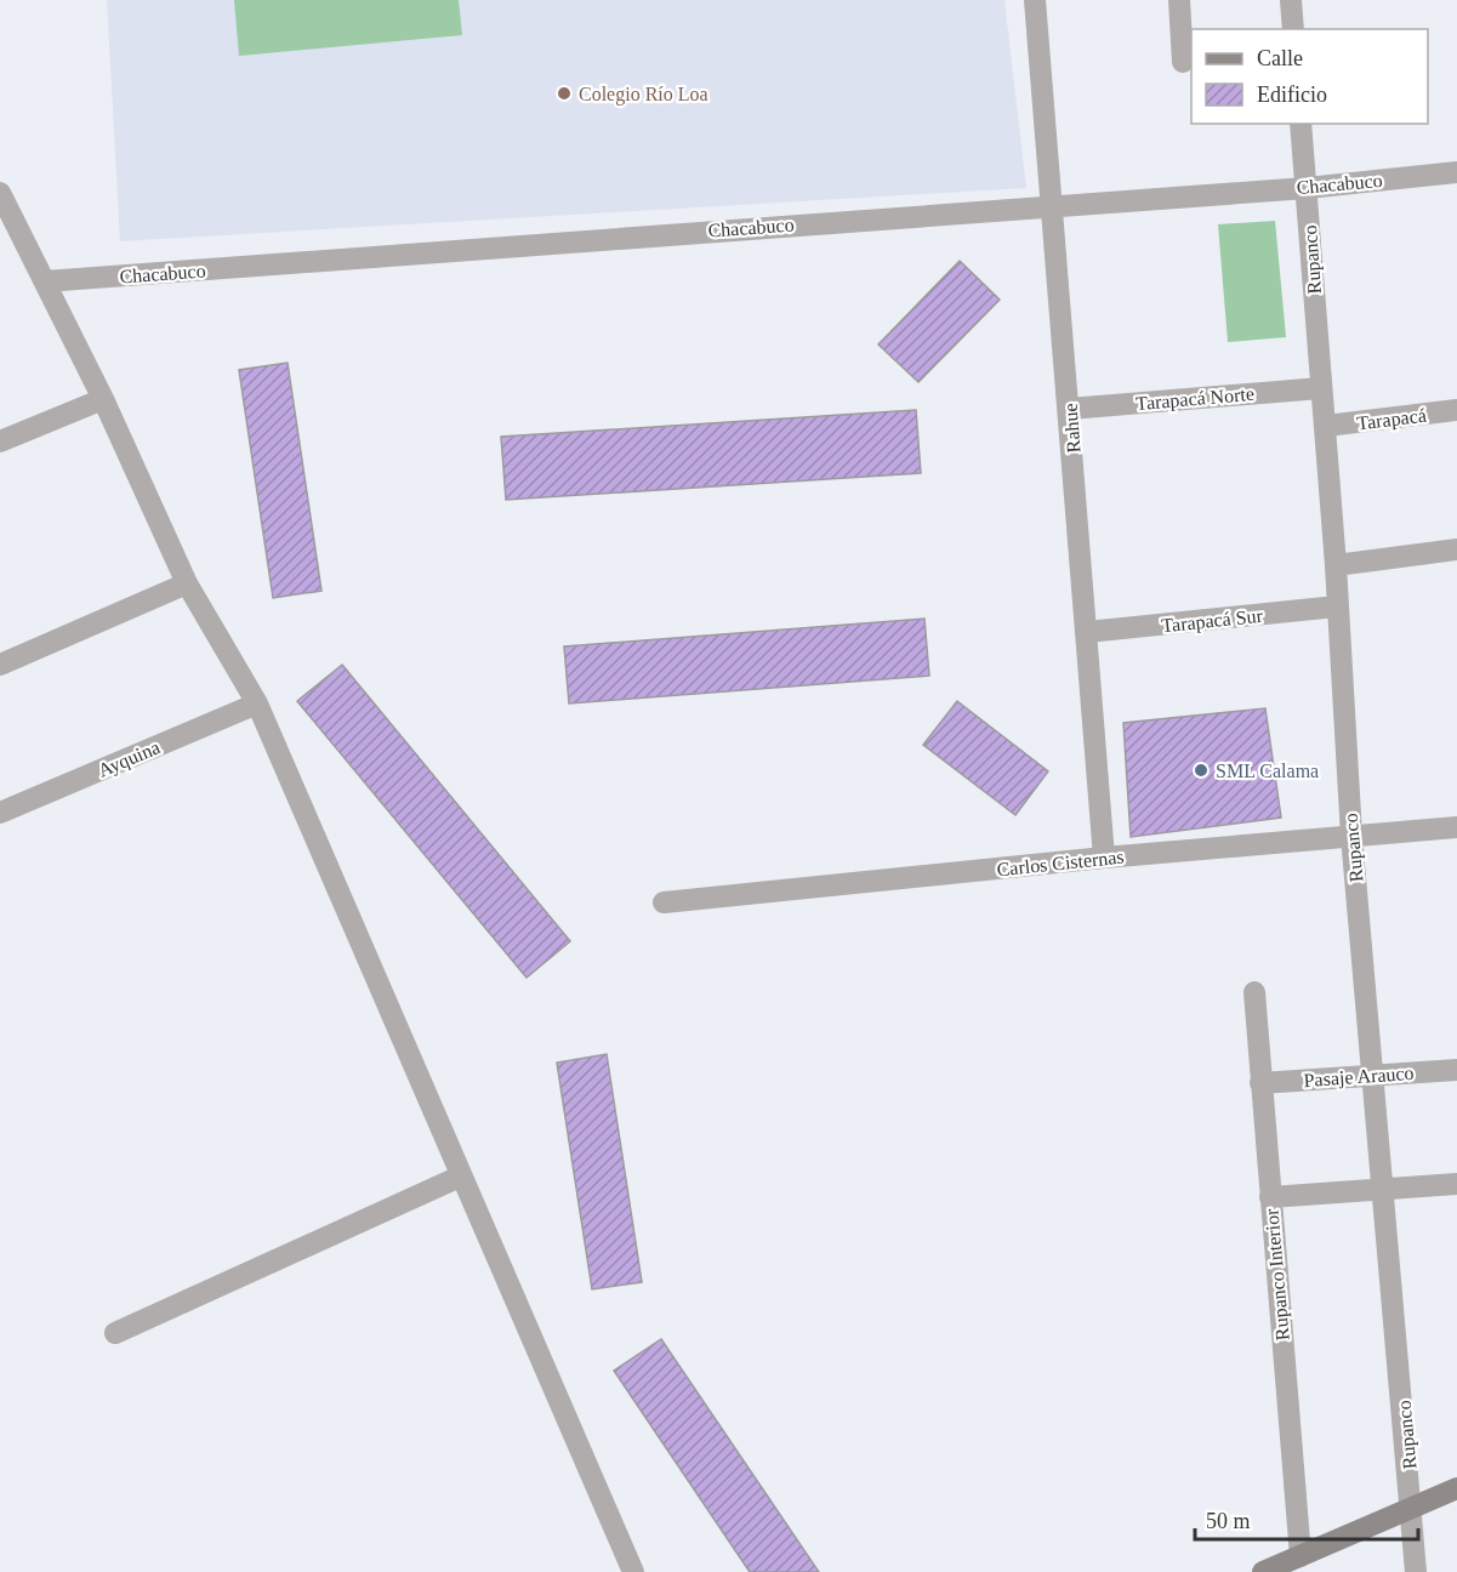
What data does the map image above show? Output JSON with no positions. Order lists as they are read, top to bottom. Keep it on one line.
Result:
{"streets":{"street":["Chacabuco","Rupanco","Tarapacá Norte","Tarapacá","Rahue","Tarapacá Sur","Ayquina","Carlos Cisternas","Pasaje Arauco","Rupanco Interior"]},"crossings":[["Chacabuco","Rupanco"],["Chacabuco","Rahue"],["Rupanco","Tarapacá Norte"],["Rupanco","Tarapacá"],["Rupanco","Tarapacá Sur"],["Rupanco","Carlos Cisternas"],["Rupanco","Pasaje Arauco"],["Tarapacá Norte","Rahue"],["Rahue","Tarapacá Sur"],["Rahue","Carlos Cisternas"],["Pasaje Arauco","Rupanco Interior"]],"places":["Colegio Río Loa","SML Calama"],"legend":["Calle","Edificio"],"scale_bar":"50 m"}
